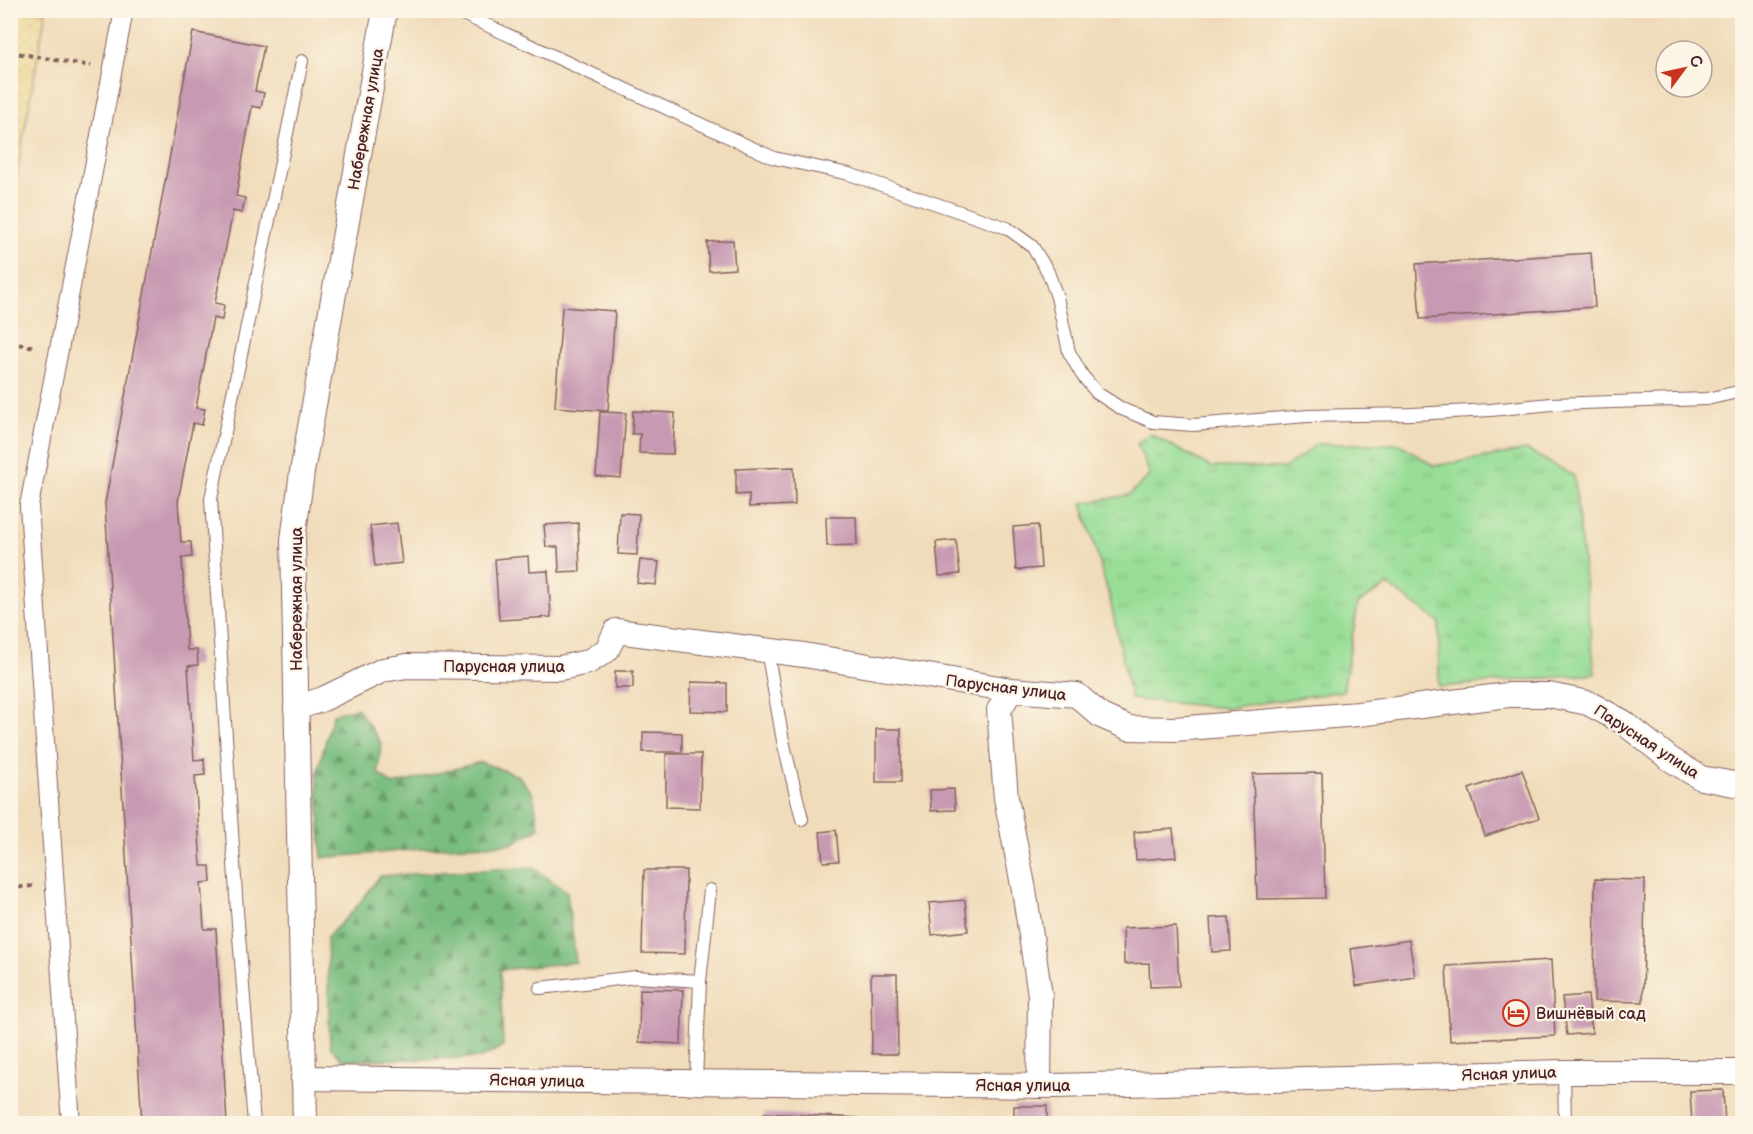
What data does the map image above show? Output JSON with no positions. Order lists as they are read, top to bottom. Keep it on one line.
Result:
{"streets":{"street":["Набережная улица","Парусная улица","Ясная улица"]},"crossings":[["Набережная улица","Парусная улица"],["Набережная улица","Ясная улица"]],"places":{"hotel":["Вишнёвый сад"]},"north":"top right"}
